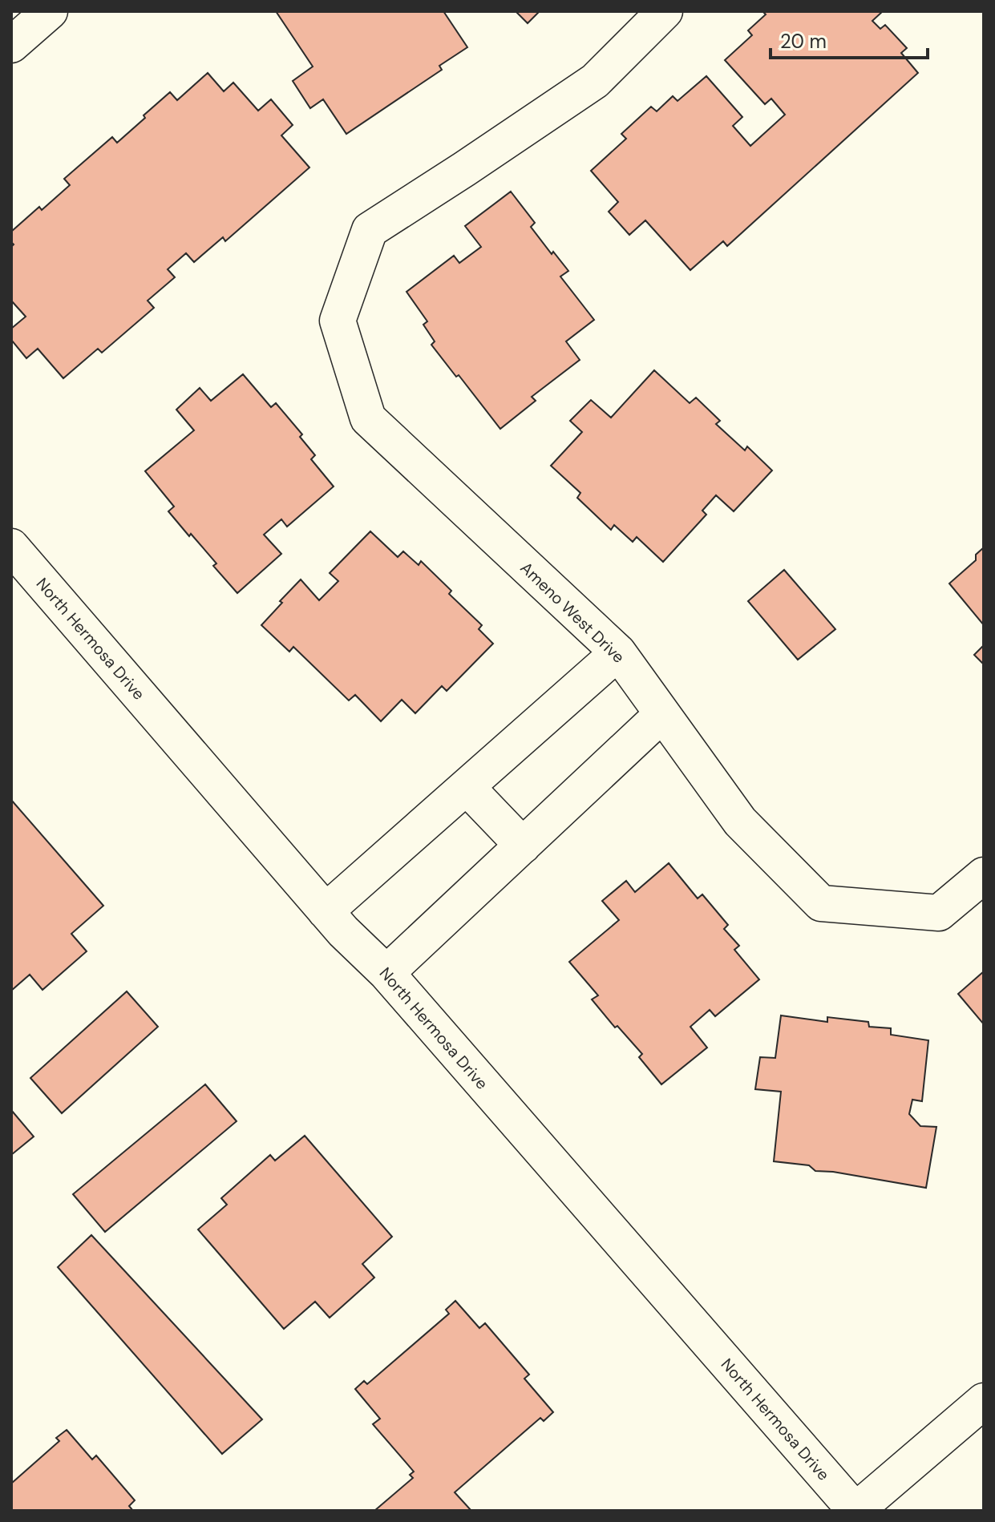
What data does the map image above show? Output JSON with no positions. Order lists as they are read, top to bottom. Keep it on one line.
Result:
{"streets":{"street":["Ameno West Drive","North Hermosa Drive"]},"scale_bar":"20 m"}
